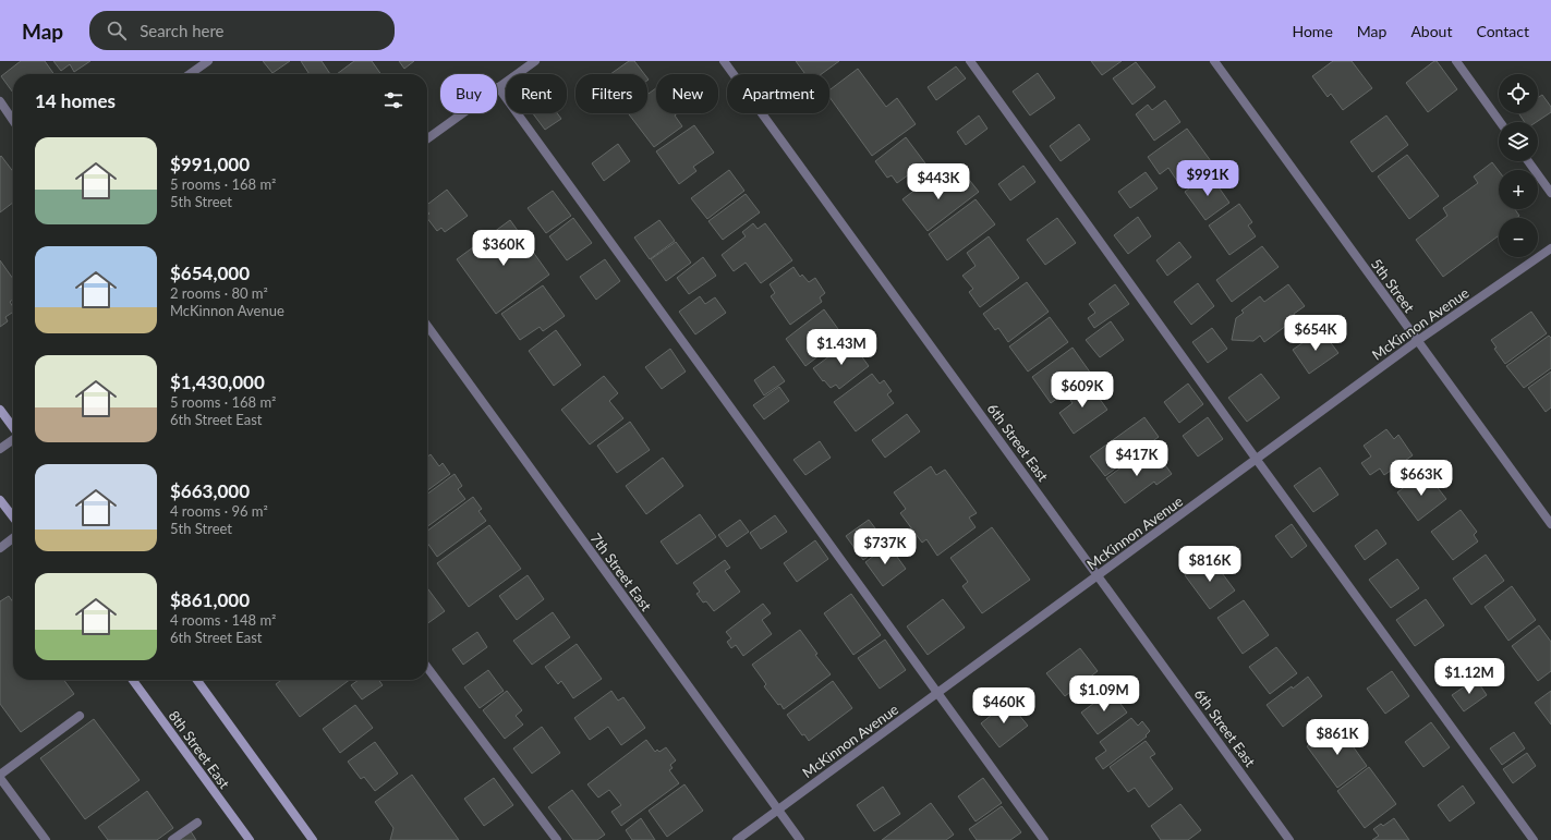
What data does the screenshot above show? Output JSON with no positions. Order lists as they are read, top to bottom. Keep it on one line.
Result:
{"streets":{"main road":["8th Street East"],"street":["5th Street","McKinnon Avenue","6th Street East","7th Street East"]},"crossings":[["5th Street","McKinnon Avenue"],["McKinnon Avenue","6th Street East"],["McKinnon Avenue","7th Street East"]],"page":{"header":"Map","search":"Search here","nav":["Home","Map","About","Contact"],"map_buttons":["+","−"],"chip":["Buy","Rent","Filters","New","Apartment"],"heading":"14 homes","list":[{"name":"$991,000","note":"5 rooms · 168 m² · 5th Street"},{"name":"$654,000","note":"2 rooms · 80 m² · McKinnon Avenue"},{"name":"$1,430,000","note":"5 rooms · 168 m² · 6th Street East"},{"name":"$663,000","note":"4 rooms · 96 m² · 5th Street"},{"name":"$861,000","note":"4 rooms · 148 m² · 6th Street East"}],"price":["$991K","$443K","$360K","$654K","$1.43M","$609K","$417K","$663K","$737K","$816K","$1.12M","$1.09M","$460K","$861K"]}}
